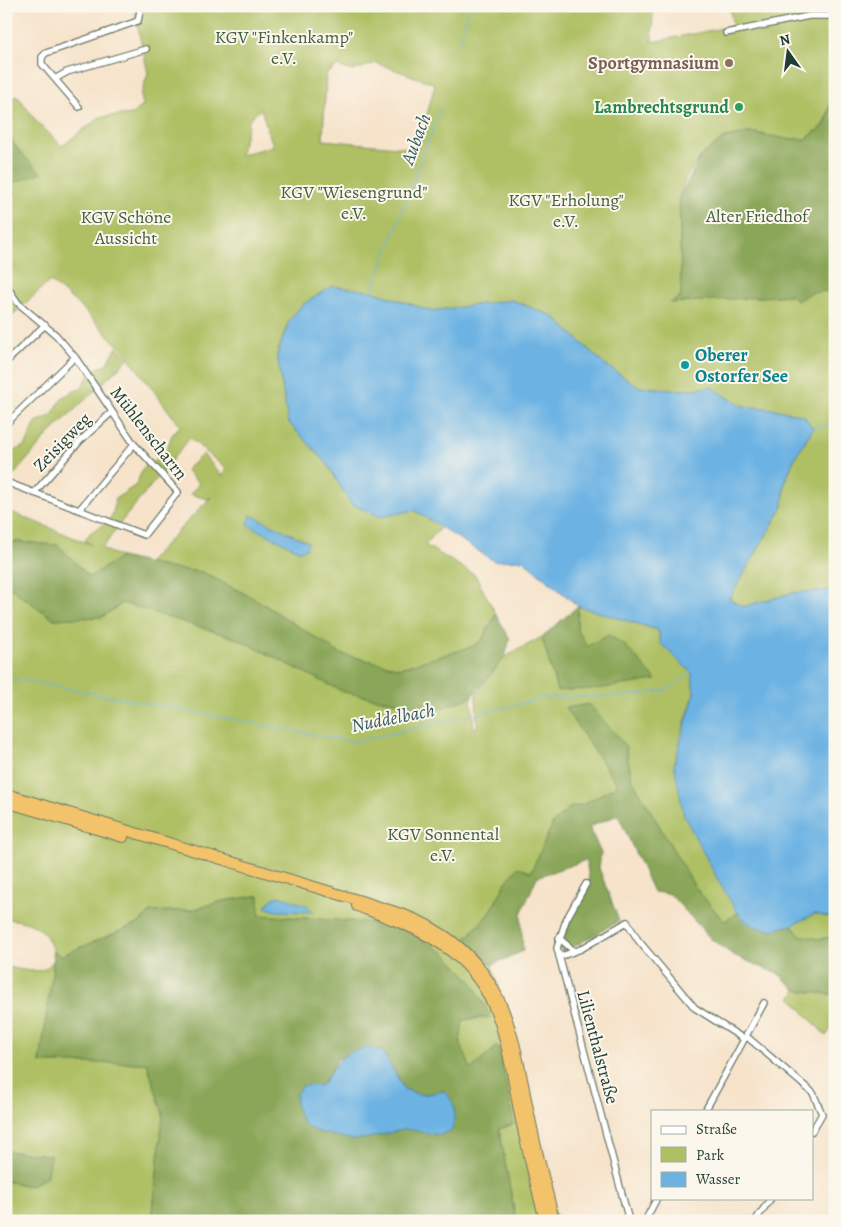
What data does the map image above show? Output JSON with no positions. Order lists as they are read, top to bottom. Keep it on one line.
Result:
{"streets":{"street":["Mühlenscharrn","Zeisigweg","Lilienthalstraße"]},"crossings":[["Mühlenscharrn","Zeisigweg"]],"water":["Aubach","Nuddelbach"],"parks":["KGV \"Finkenkamp\" e.V.","KGV \"Wiesengrund\" e.V.","KGV \"Erholung\" e.V.","Alter Friedhof","KGV Schöne Aussicht","KGV Sonnental e.V."],"places":["Sportgymnasium","Lambrechtsgrund","Oberer Ostorfer See"],"legend":["Straße","Park","Wasser"],"north":"top"}
